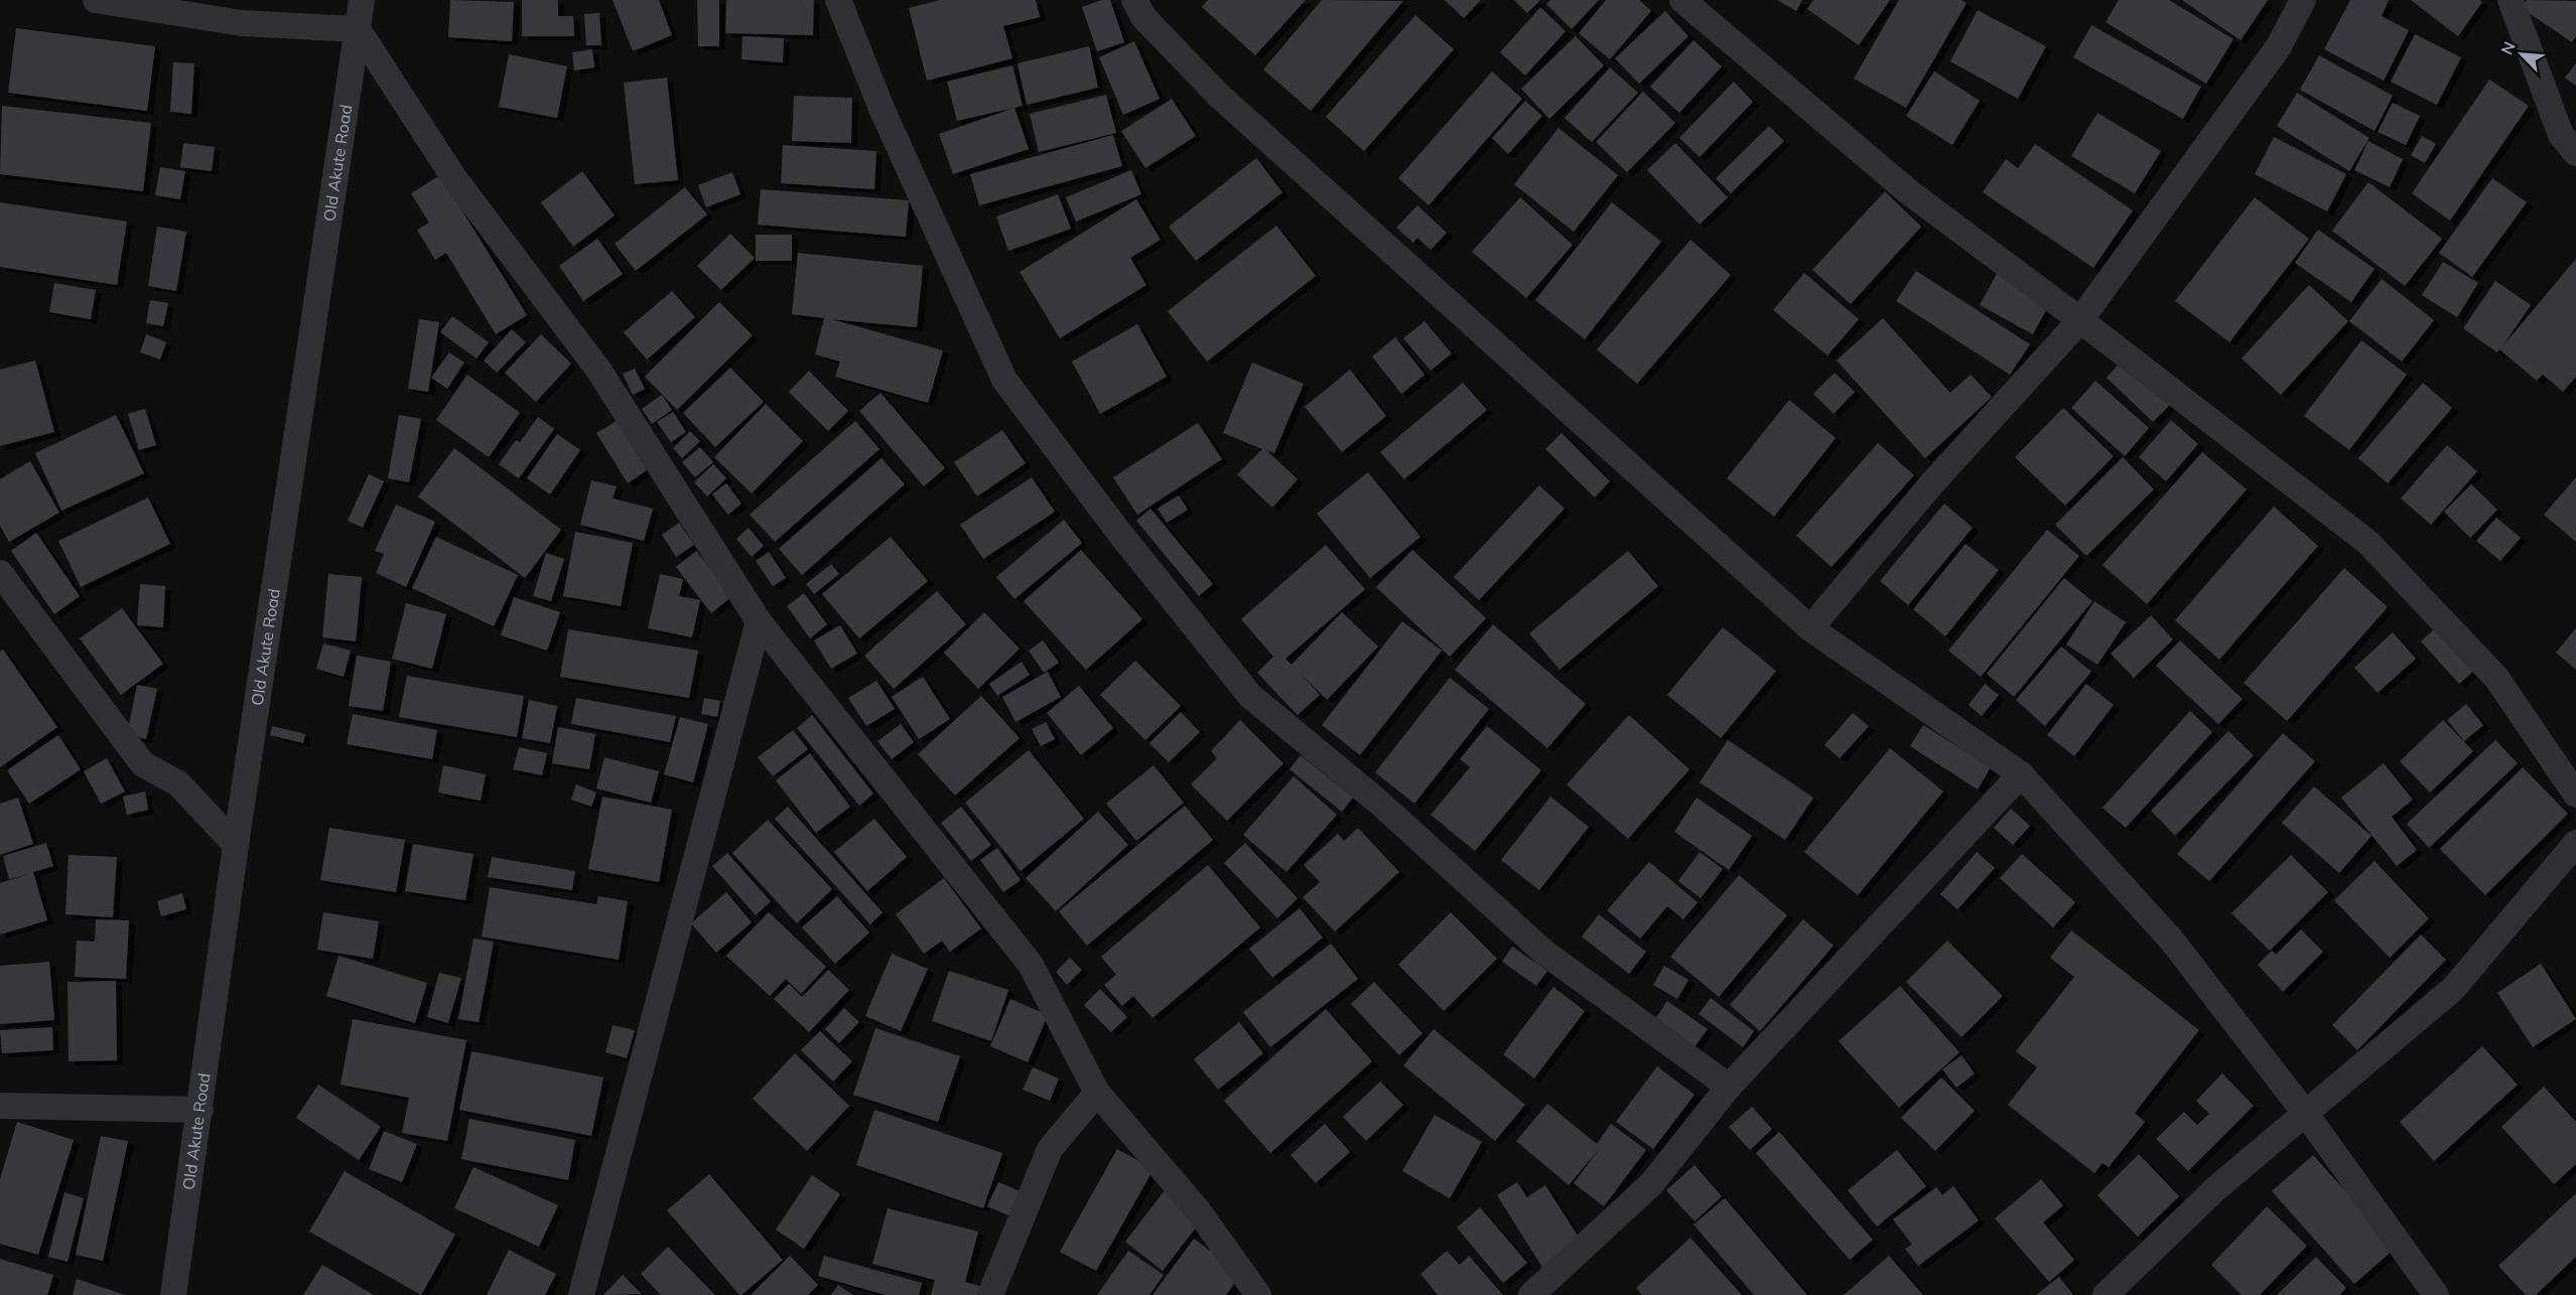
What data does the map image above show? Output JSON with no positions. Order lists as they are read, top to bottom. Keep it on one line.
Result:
{"streets":{"street":["Old Akute Road"]},"north":"top left"}
